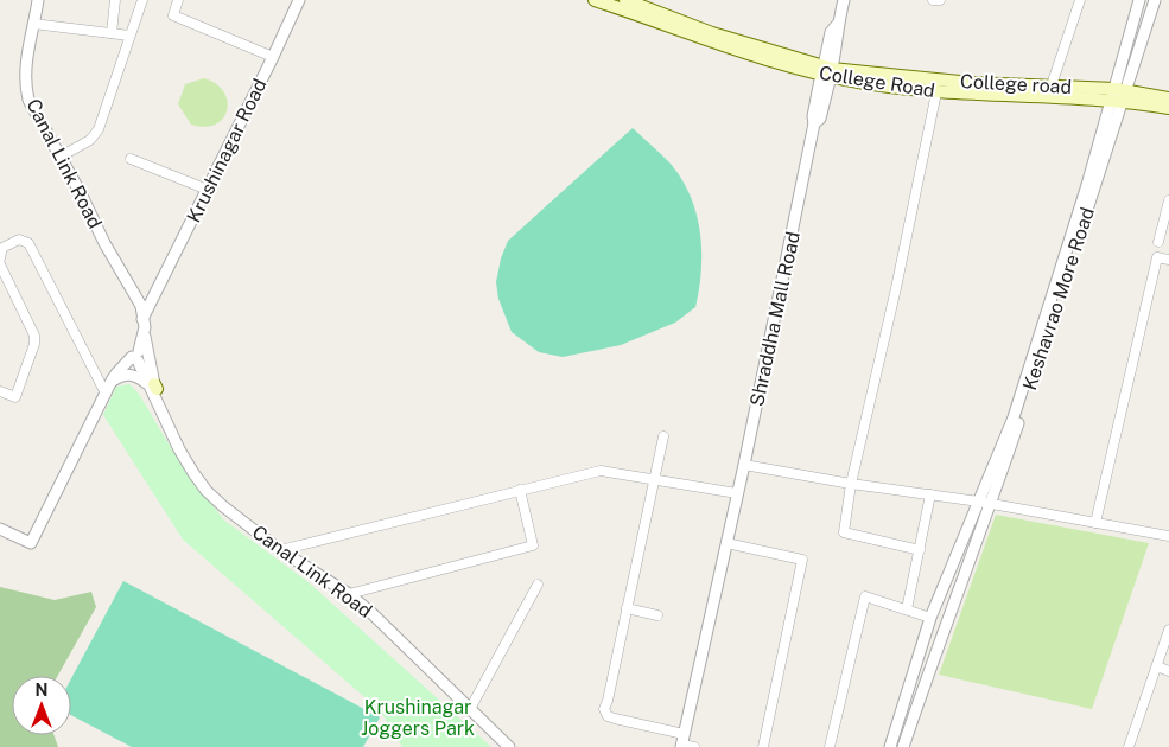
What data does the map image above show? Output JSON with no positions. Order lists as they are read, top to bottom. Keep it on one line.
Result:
{"streets":{"main road":["College Road","College road"],"street":["Krushinagar Road","Canal Link Road","Keshavrao More Road","Shraddha Mall Road"]},"crossings":[["College Road","College road"],["College Road","Keshavrao More Road"],["College Road","Shraddha Mall Road"],["College road","Keshavrao More Road"],["College road","Shraddha Mall Road"]],"parks":["Krushinagar Joggers Park"],"north":"top"}
